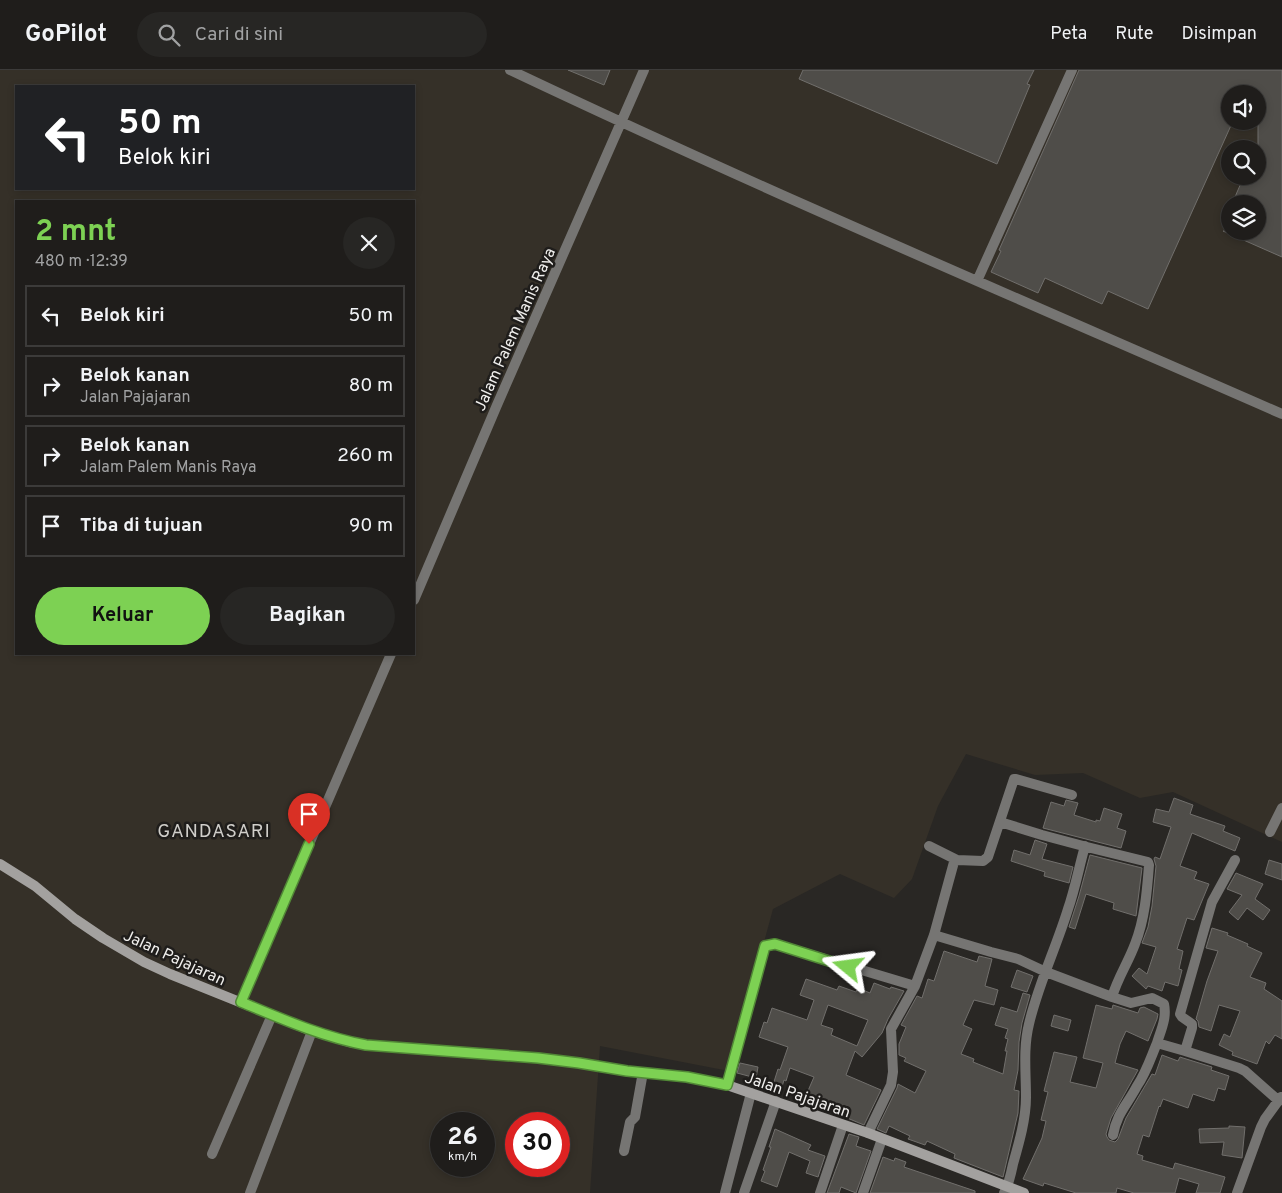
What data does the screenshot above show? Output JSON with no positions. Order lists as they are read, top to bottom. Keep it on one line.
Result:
{"streets":{"main road":["Jalan Pajajaran"],"street":["Jalam Palem Manis Raya"]},"districts":["GANDASARI"],"page":{"header":"GoPilot","search":"Cari di sini","nav":["Peta","Rute","Disimpan"],"turn":["50 m","Belok kiri"],"heading":["2 mnt","480 m · 12:39"],"list":[{"name":"Belok kiri","value":"50 m"},{"name":"Belok kanan","note":"Jalan Pajajaran","value":"80 m"},{"name":"Belok kanan","note":"Jalam Palem Manis Raya","value":"260 m"},{"name":"Tiba di tujuan","value":"90 m"}],"buttons":["Keluar","Bagikan"],"speed":"26 km/h","limit":"30"}}
